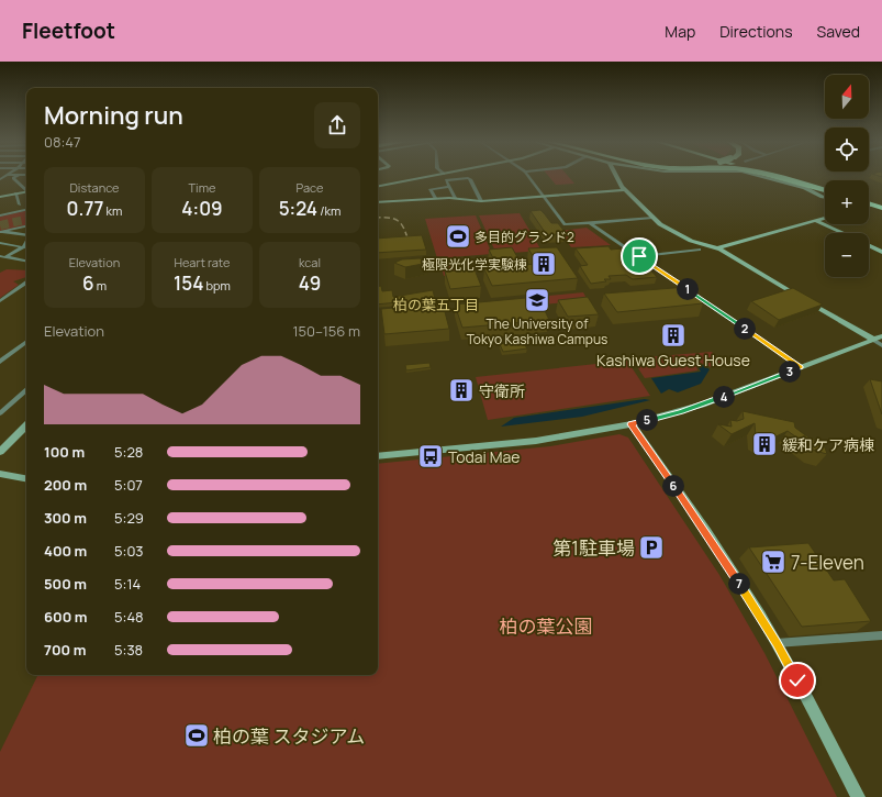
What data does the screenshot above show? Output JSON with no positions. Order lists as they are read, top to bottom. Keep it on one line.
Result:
{"districts":["柏の葉五丁目"],"parks":["柏の葉公園"],"places":{"sports":["多目的グランド2","柏の葉 スタジアム"],"building":["極限光化学実験棟","Kashiwa Guest House","守衛所","緩和ケア病棟"],"school or university":["The University of Tokyo Kashiwa Campus"],"bus stop":["Todai Mae"],"parking":["第1駐車場"],"supermarket":["7-Eleven"]},"north":"top","page":{"header":"Fleetfoot","nav":["Map","Directions","Saved"],"map_buttons":["+","−"],"heading":["Morning run","08:47"],"stats":[["Distance","0.77 km"],["Time","4:09"],["Pace","5:24 /km"],["Elevation","6 m"],["Heart rate","154 bpm"],["kcal","49"]],"pins":["1","2","3","4","5","6","7"],"chart":["Elevation","150–156 m"],"list":[{"name":"100 m","note":"5:28"},{"name":"200 m","note":"5:07"},{"name":"300 m","note":"5:29"},{"name":"400 m","note":"5:03"},{"name":"500 m","note":"5:14"},{"name":"600 m","note":"5:48"},{"name":"700 m","note":"5:38"}]}}
